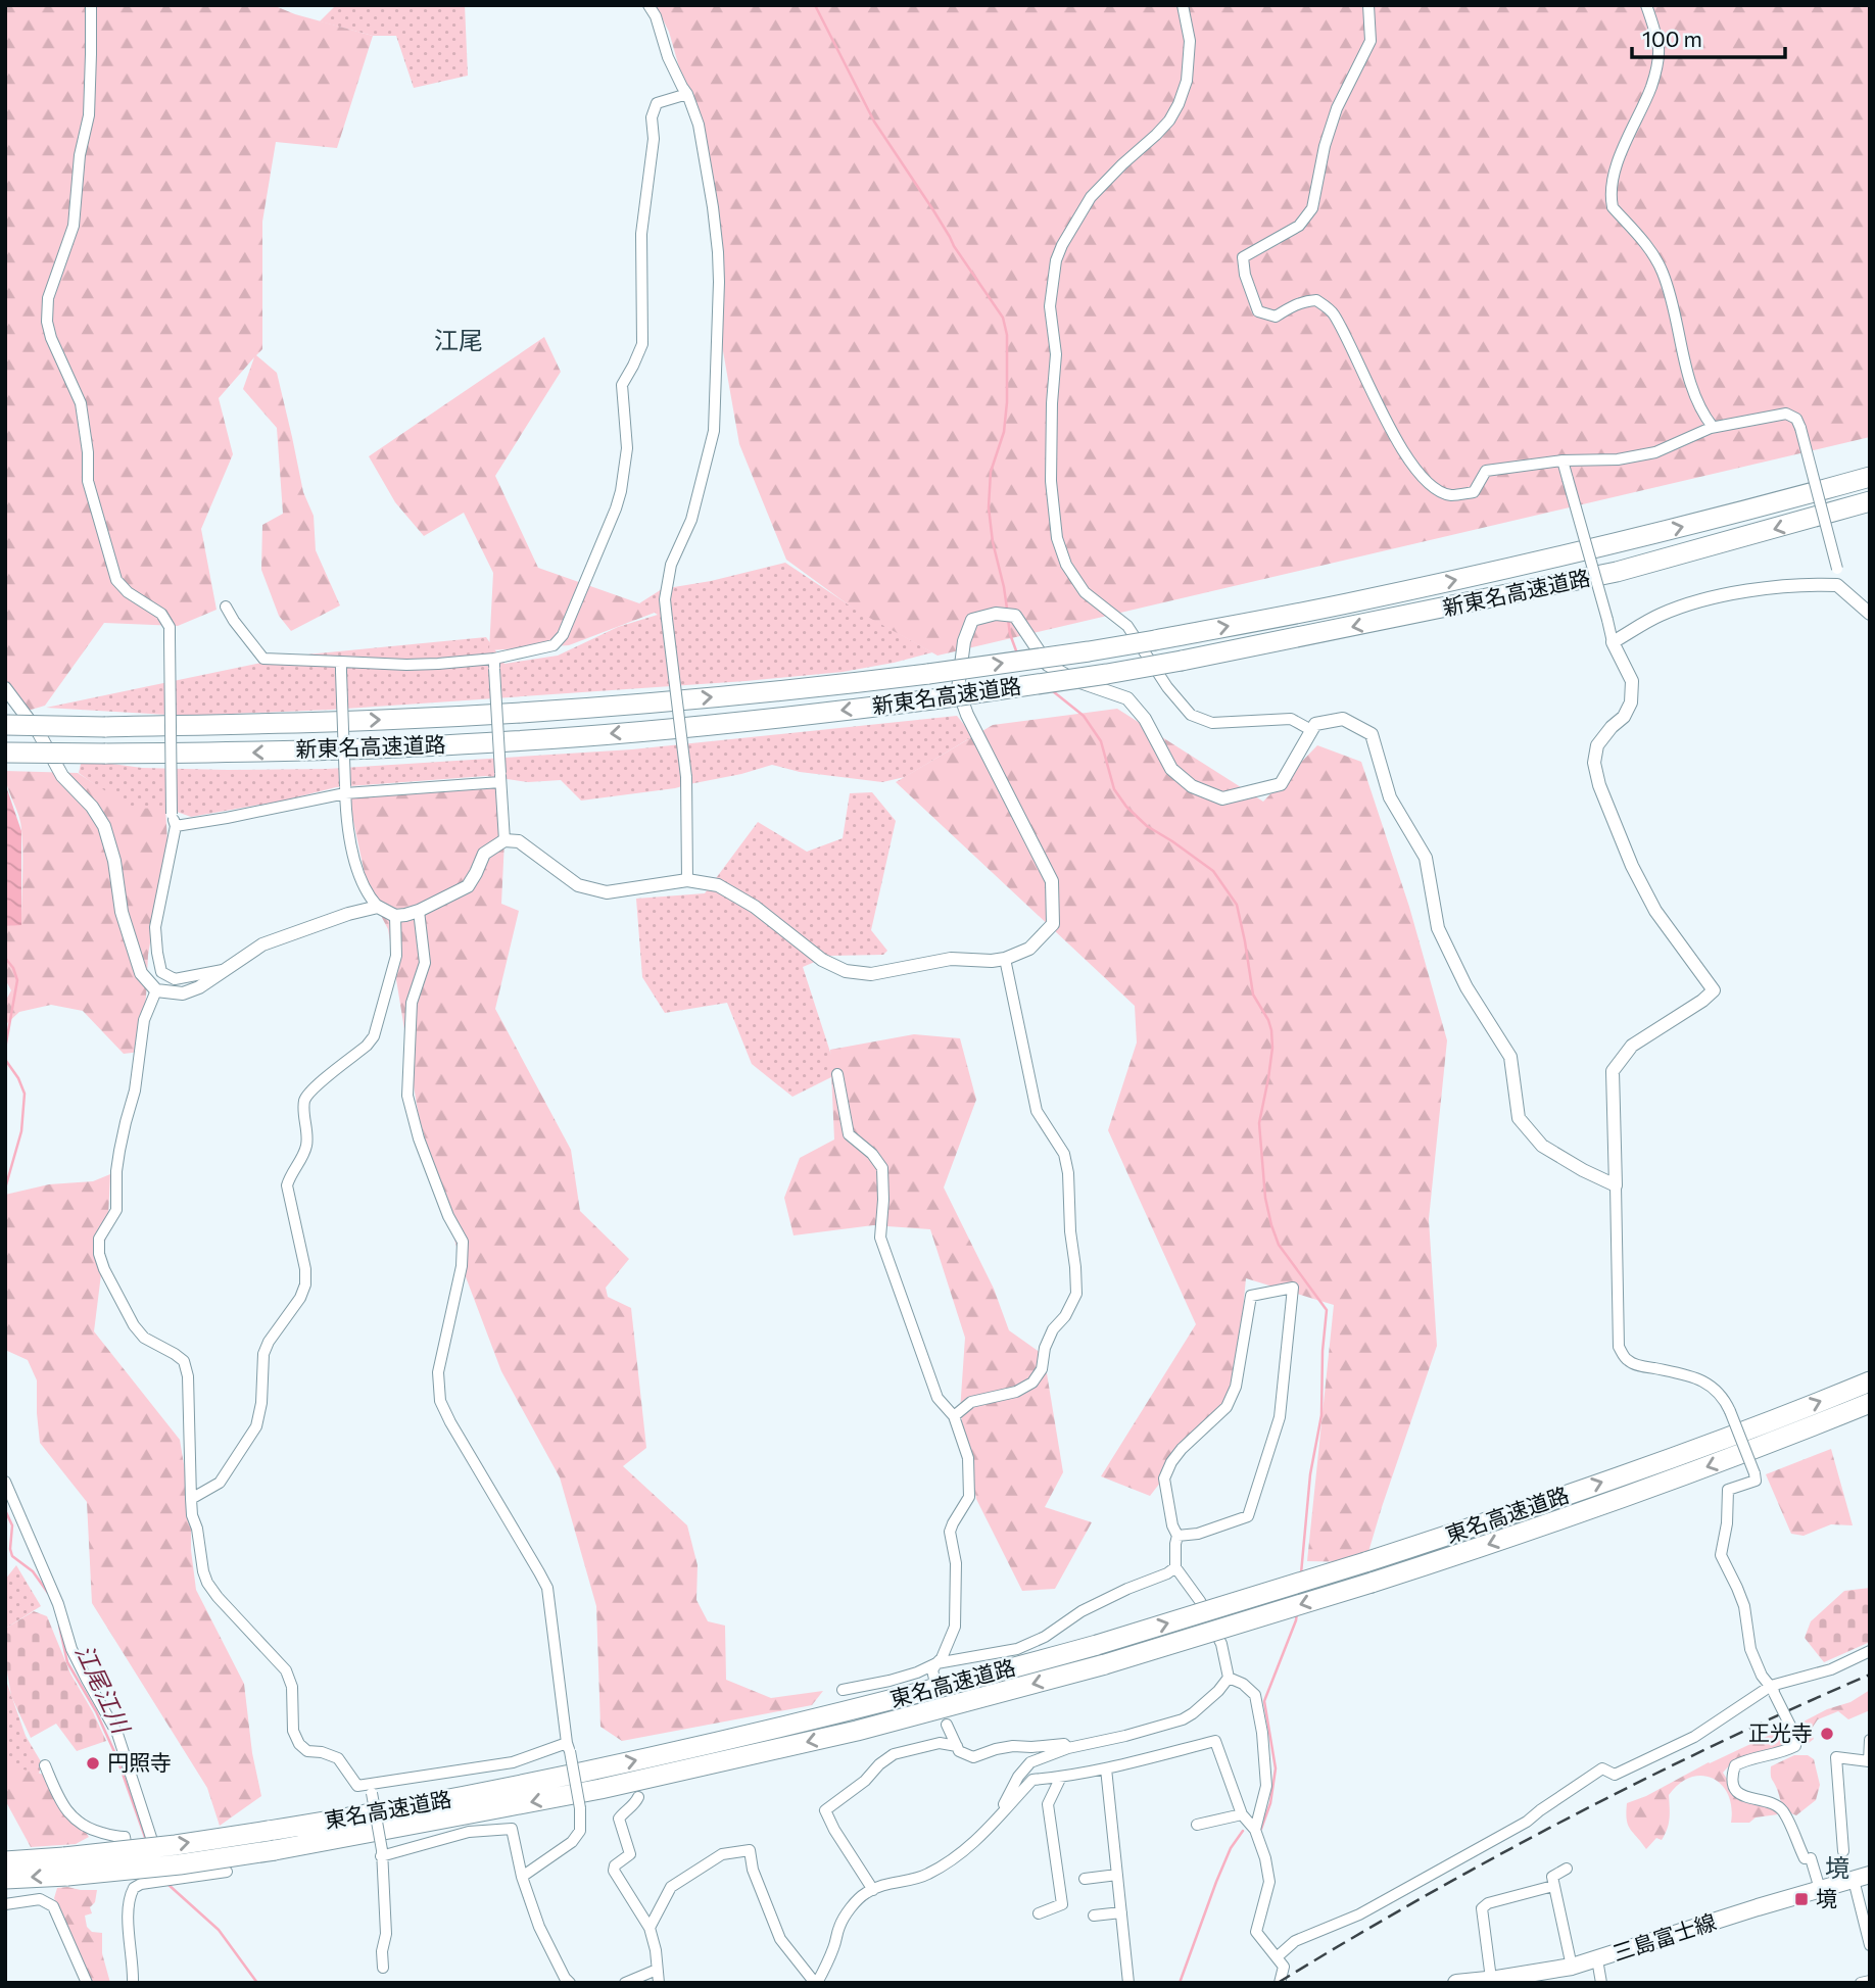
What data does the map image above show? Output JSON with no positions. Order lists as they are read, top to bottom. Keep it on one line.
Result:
{"streets":{"highway":["新東名高速道路","東名高速道路"],"main road":["三島富士線"]},"districts":["江尾","境"],"water":["江尾江川"],"places":{"other":["正光寺","円照寺"],"transit":["境"]},"scale_bar":"100 m"}
